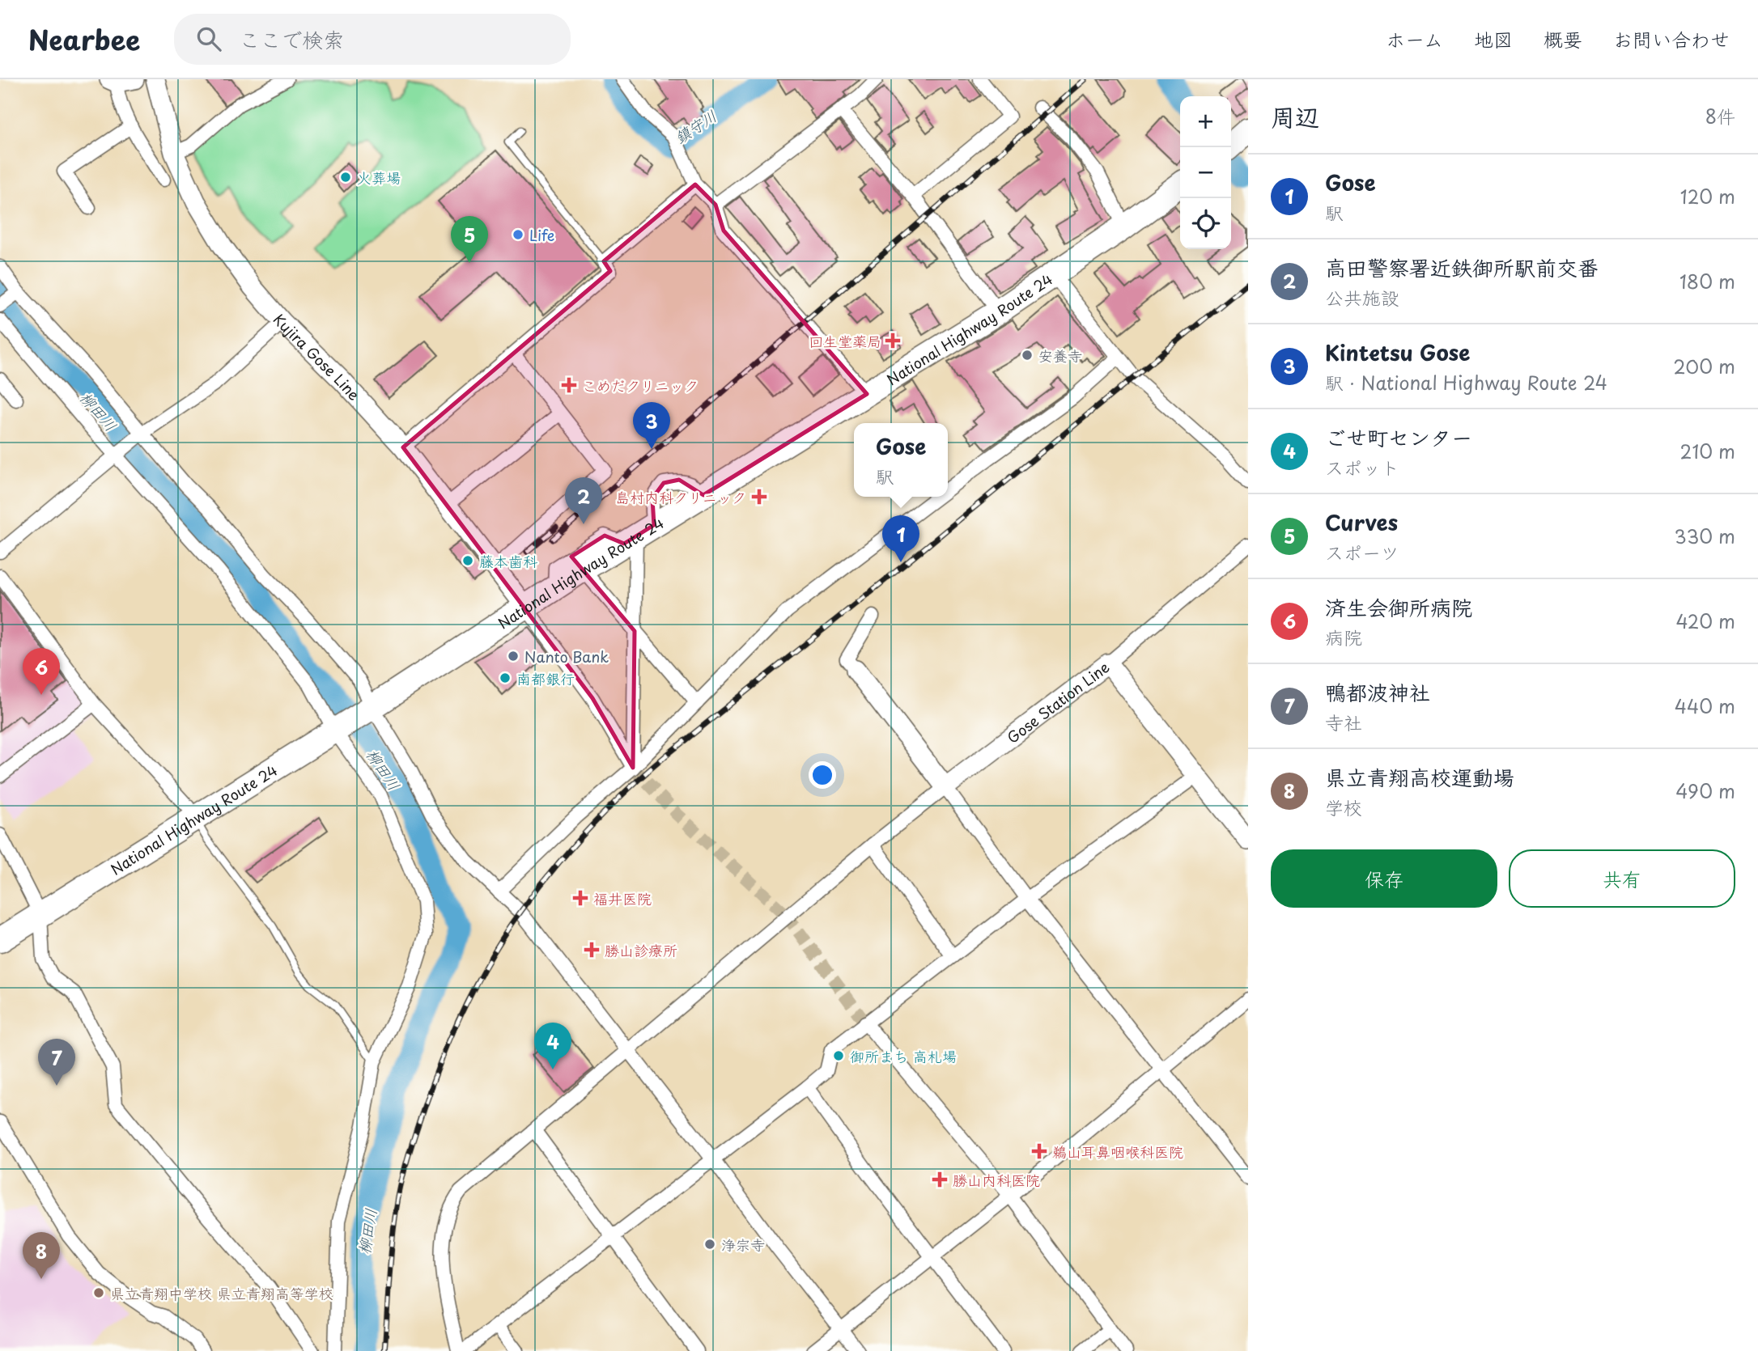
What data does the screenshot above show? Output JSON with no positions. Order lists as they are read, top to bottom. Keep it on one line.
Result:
{"streets":{"highway":["National Highway Route 24"],"main road":["Kujira Gose Line","Gose Station Line"]},"crossings":[["National Highway Route 24","Kujira Gose Line"]],"water":["鎮守川","柳田川"],"places":{"other":["火葬場","Life","安養寺","藤本歯科","Nanto Bank","南都銀行","御所まち 高札場","浄宗寺","県立青翔中学校 県立青翔高等学校"],"health":["回生堂薬局","こめだクリニック","島村内科クリニック","福井医院","勝山診療所","鵜山耳鼻咽喉科医院","勝山内科医院"]},"page":{"header":"Nearbee","search":"ここで検索","nav":["ホーム","地図","概要","お問い合わせ"],"heading":["周辺","8件"],"map_buttons":["+","−"],"list":[{"mark":"1","name":"Gose","note":"駅","value":"120 m"},{"mark":"2","name":"高田警察署近鉄御所駅前交番","note":"公共施設","value":"180 m"},{"mark":"3","name":"Kintetsu Gose","note":"駅 · National Highway Route 24","value":"200 m"},{"mark":"4","name":"ごせ町センター","note":"スポット","value":"210 m"},{"mark":"5","name":"Curves","note":"スポーツ","value":"330 m"},{"mark":"6","name":"済生会御所病院","note":"病院","value":"420 m"},{"mark":"7","name":"鴨都波神社","note":"寺社","value":"440 m"},{"mark":"8","name":"県立青翔高校運動場","note":"学校","value":"490 m"}],"pins":["5","3","2","1","6","4","7","8"],"popup":["Gose","駅"],"buttons":["保存","共有"]}}
